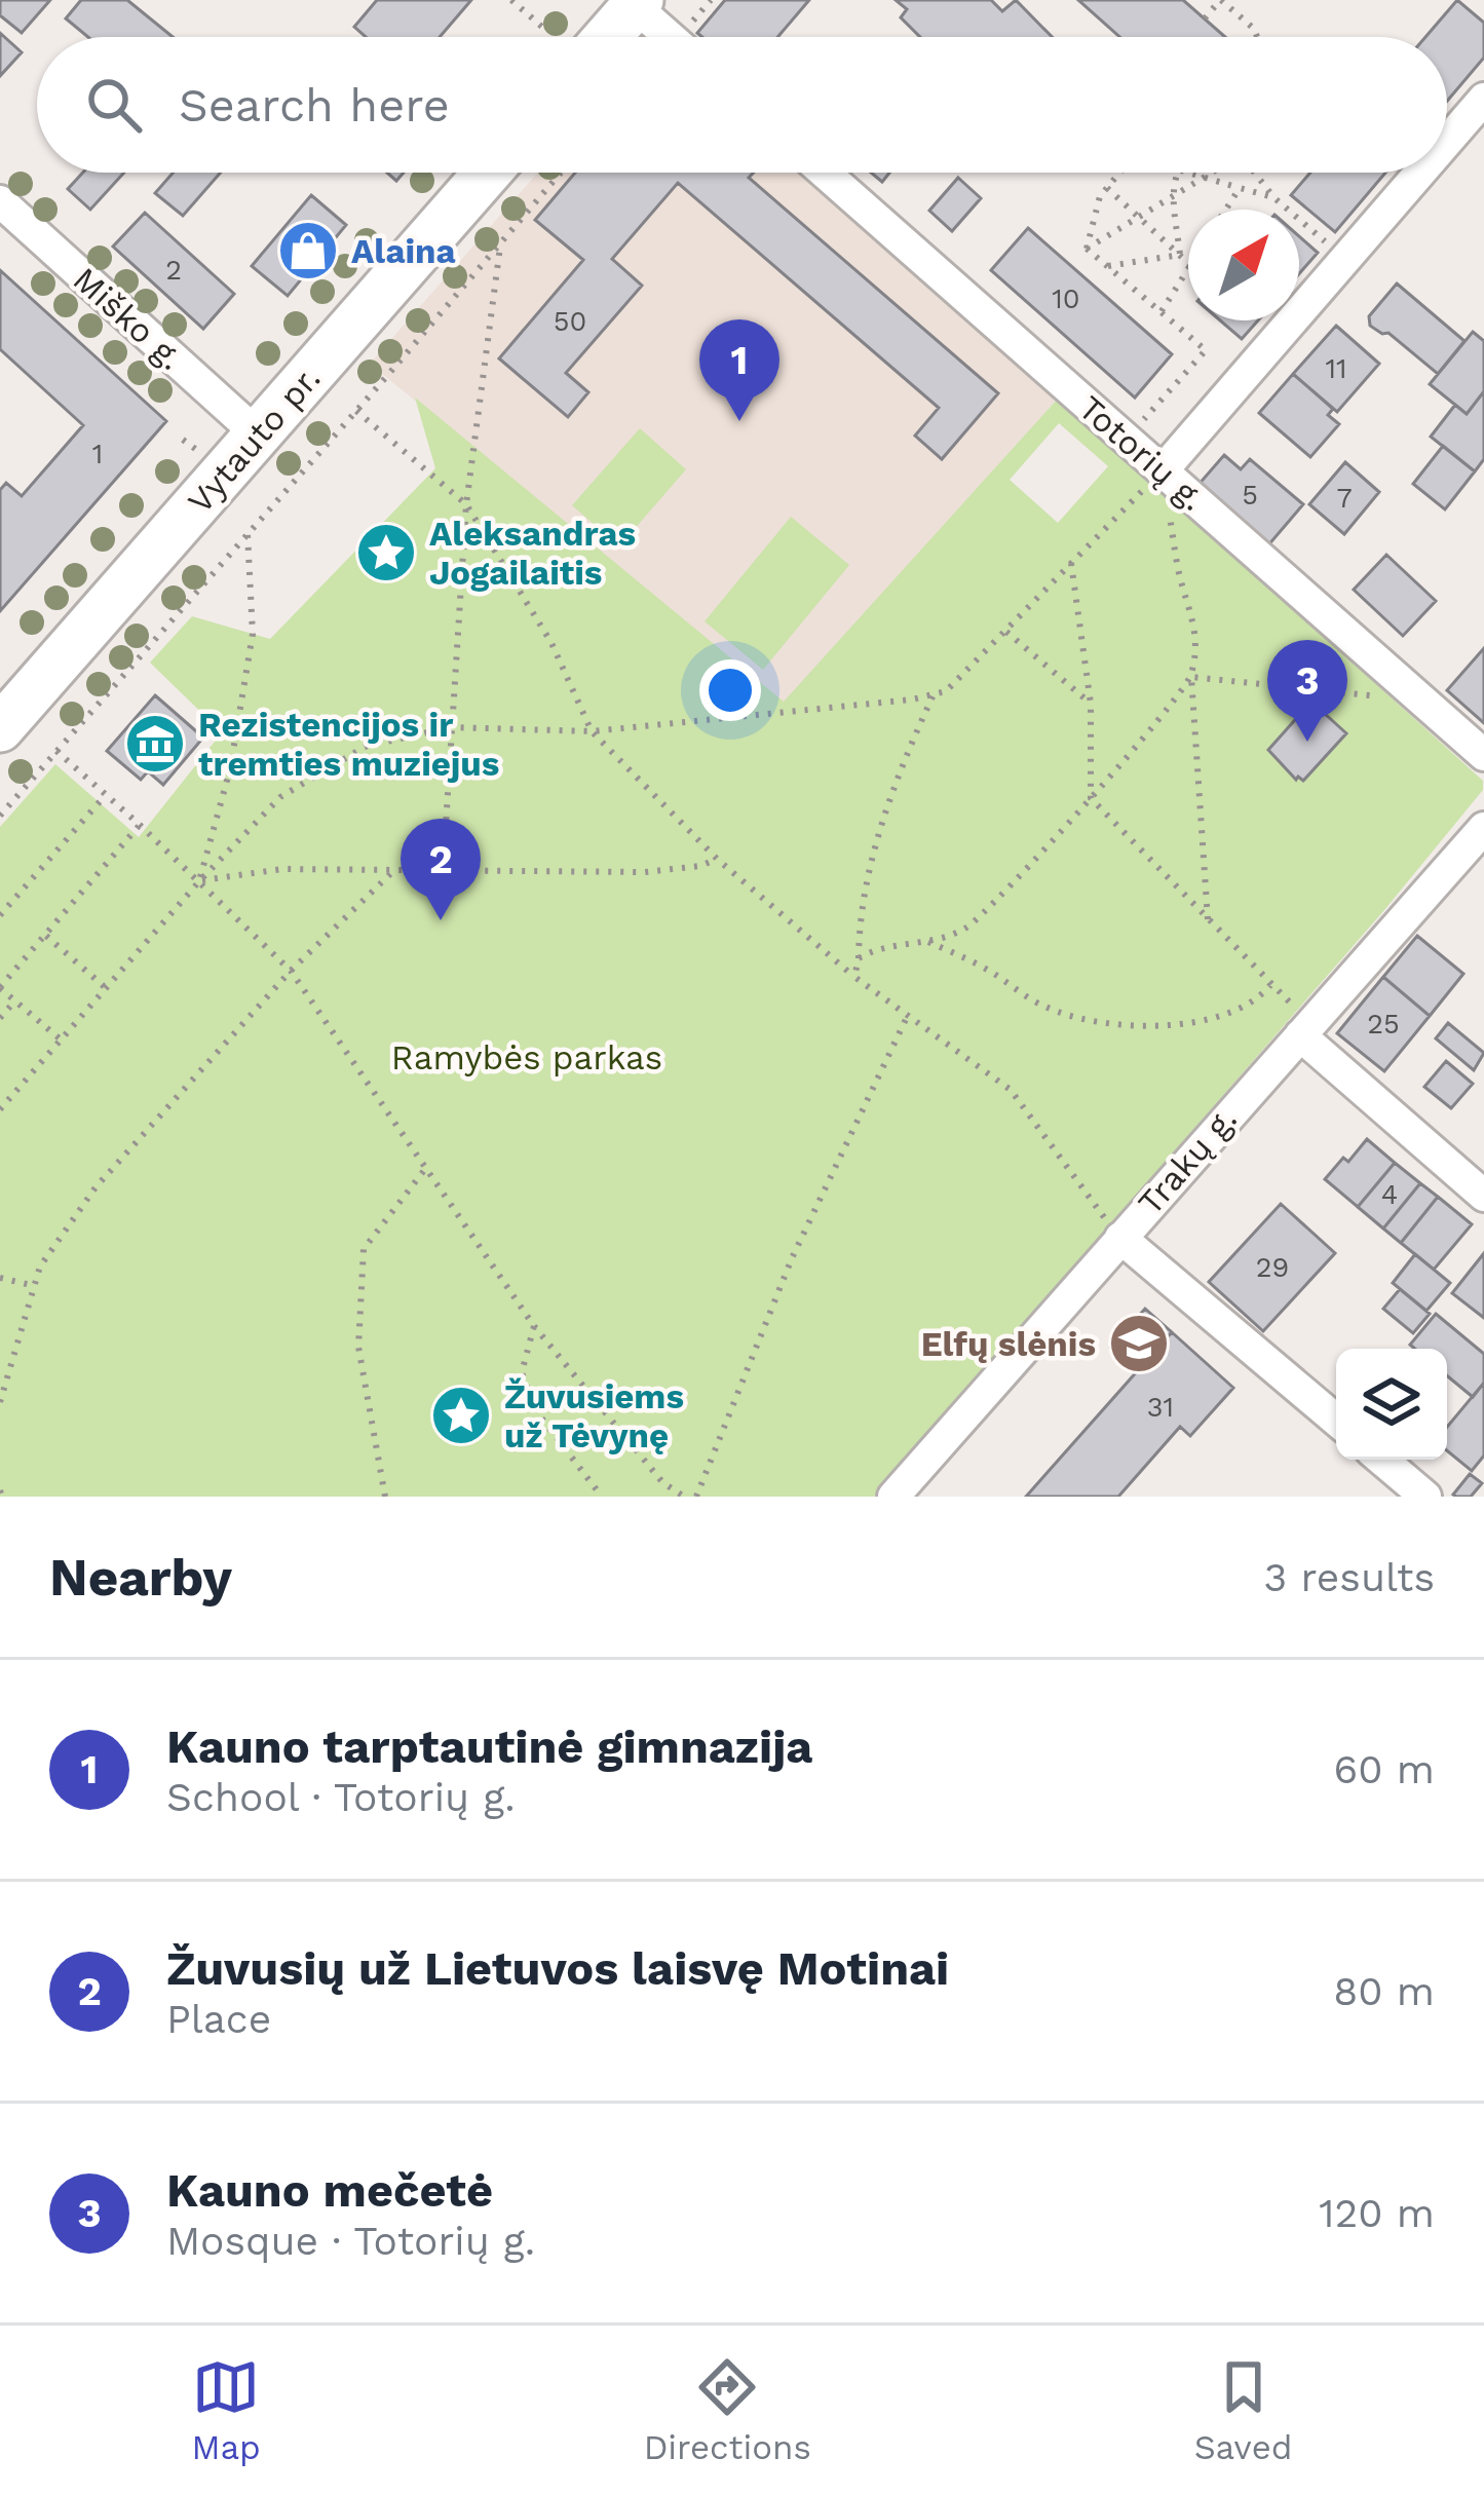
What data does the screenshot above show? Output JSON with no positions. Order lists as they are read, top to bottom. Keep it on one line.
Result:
{"streets":{"main road":["Vytauto pr."],"street":["Miško g.","Totorių g.","Trakų g."]},"crossings":[["Miško g.","Vytauto pr."]],"parks":["Ramybės parkas"],"places":{"shop":["Alaina"],"place":["Aleksandras Jogailaitis","Žuvusiems už Tėvynę"],"museum":["Rezistencijos ir tremties muziejus"],"school or university":["Elfų slėnis"]},"house_numbers":["2","10","50","11","1","5","7","25","4","29","31"],"north":"top right","page":{"search":"Search here","pins":["1","3","2"],"heading":["Nearby","3 results"],"list":[{"mark":"1","name":"Kauno tarptautinė gimnazija","note":"School · Totorių g.","value":"60 m"},{"mark":"2","name":"Žuvusių už Lietuvos laisvę Motinai","note":"Place","value":"80 m"},{"mark":"3","name":"Kauno mečetė","note":"Mosque · Totorių g.","value":"120 m"}],"nav":["Map","Directions","Saved"]}}
